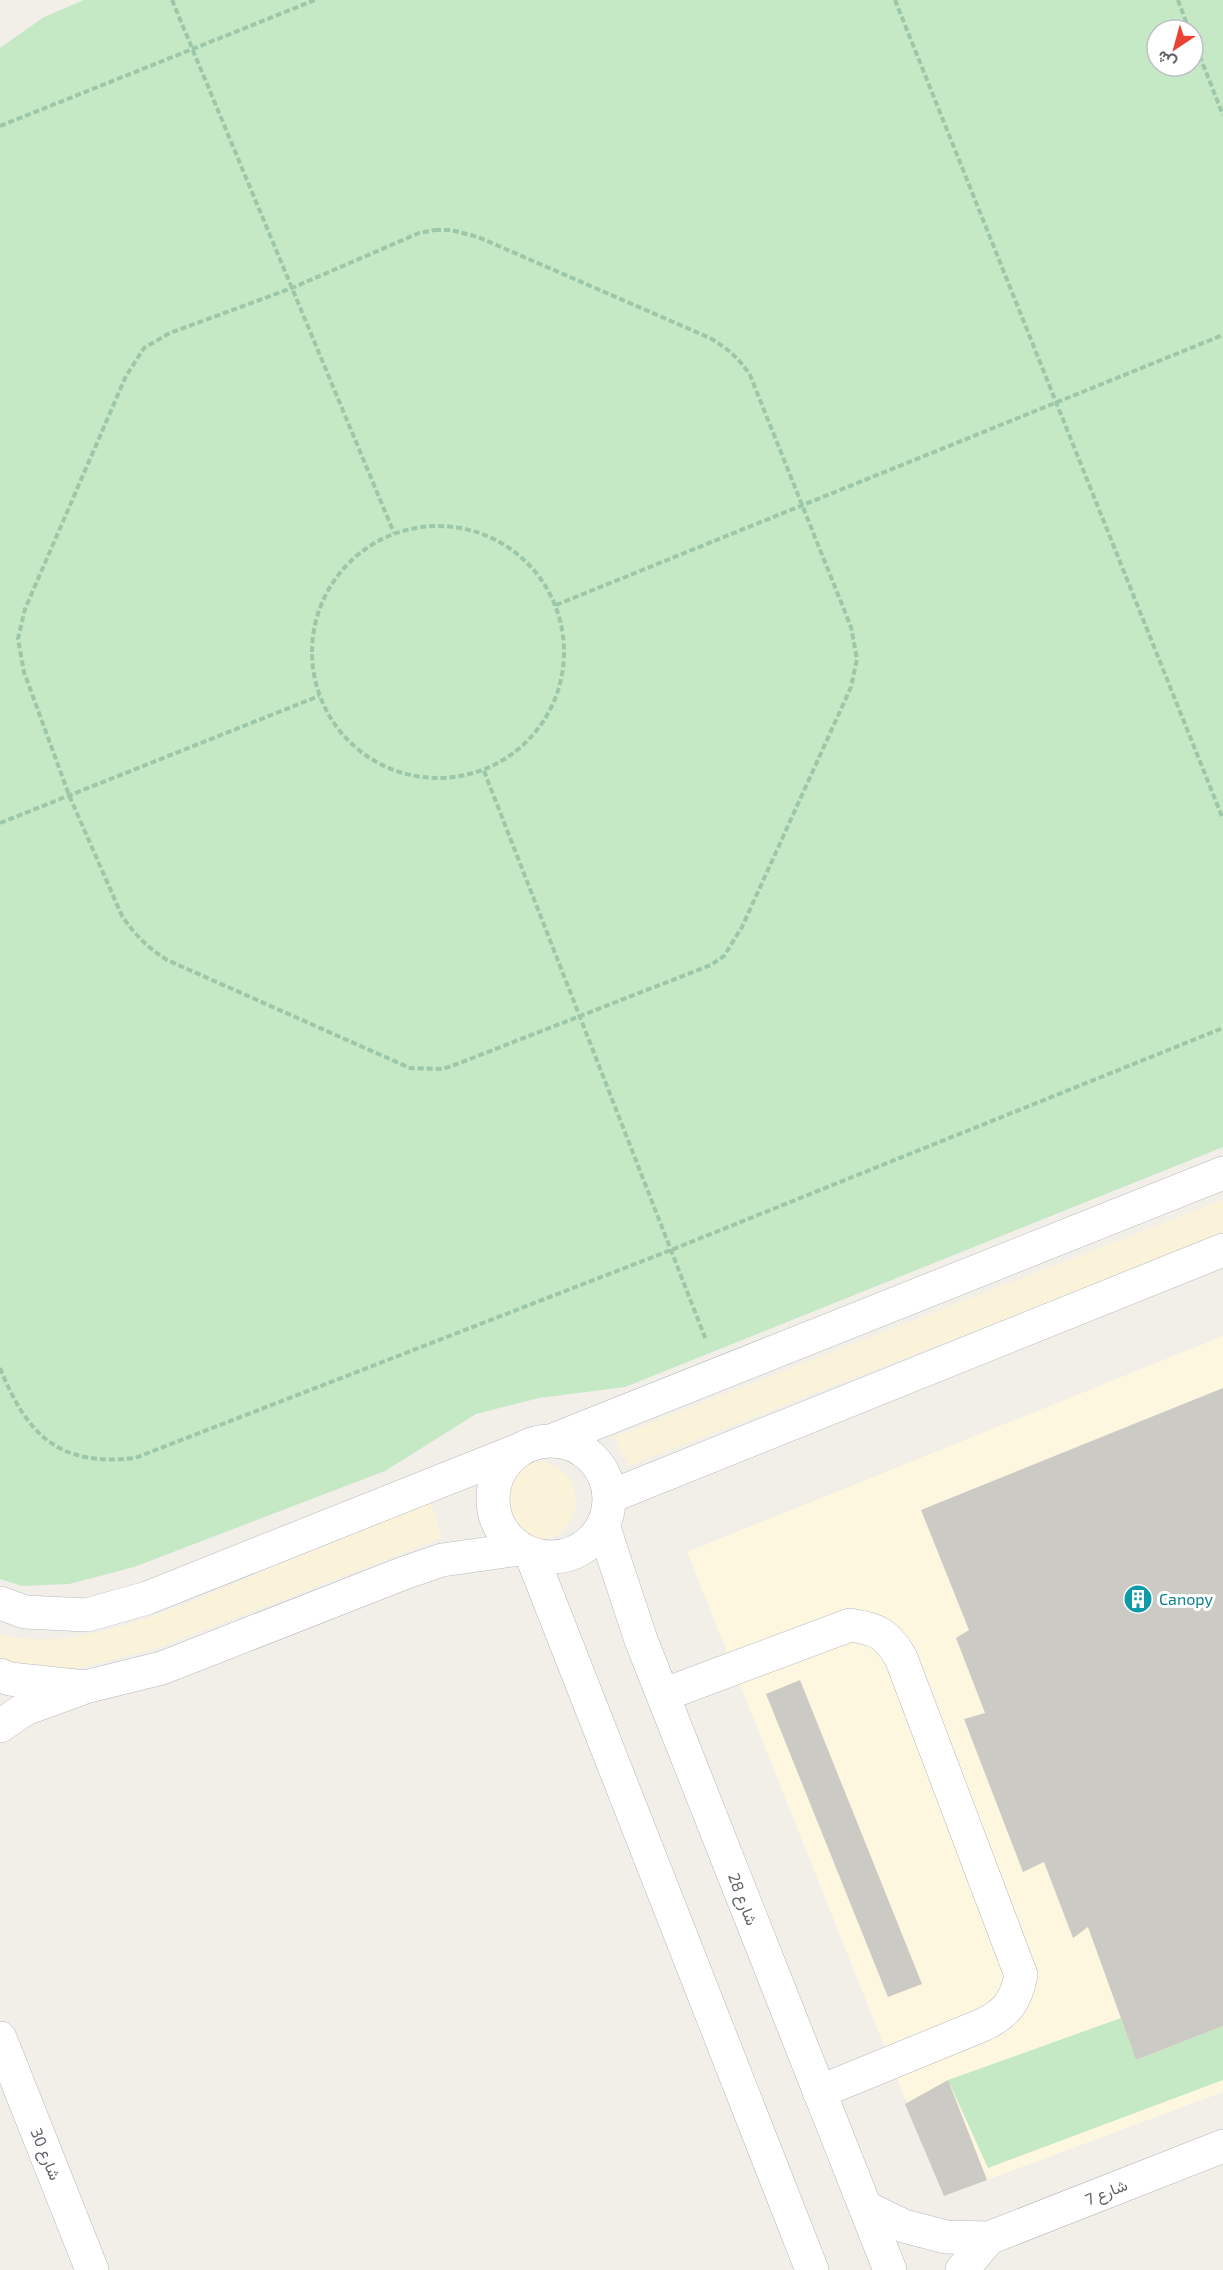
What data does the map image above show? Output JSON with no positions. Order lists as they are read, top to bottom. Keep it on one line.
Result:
{"streets":{"street":["شارع 28","شارع 30","شارع 7"]},"crossings":[["شارع 28","شارع 7"]],"places":{"building":["Canopy"]},"north":"bottom left"}
